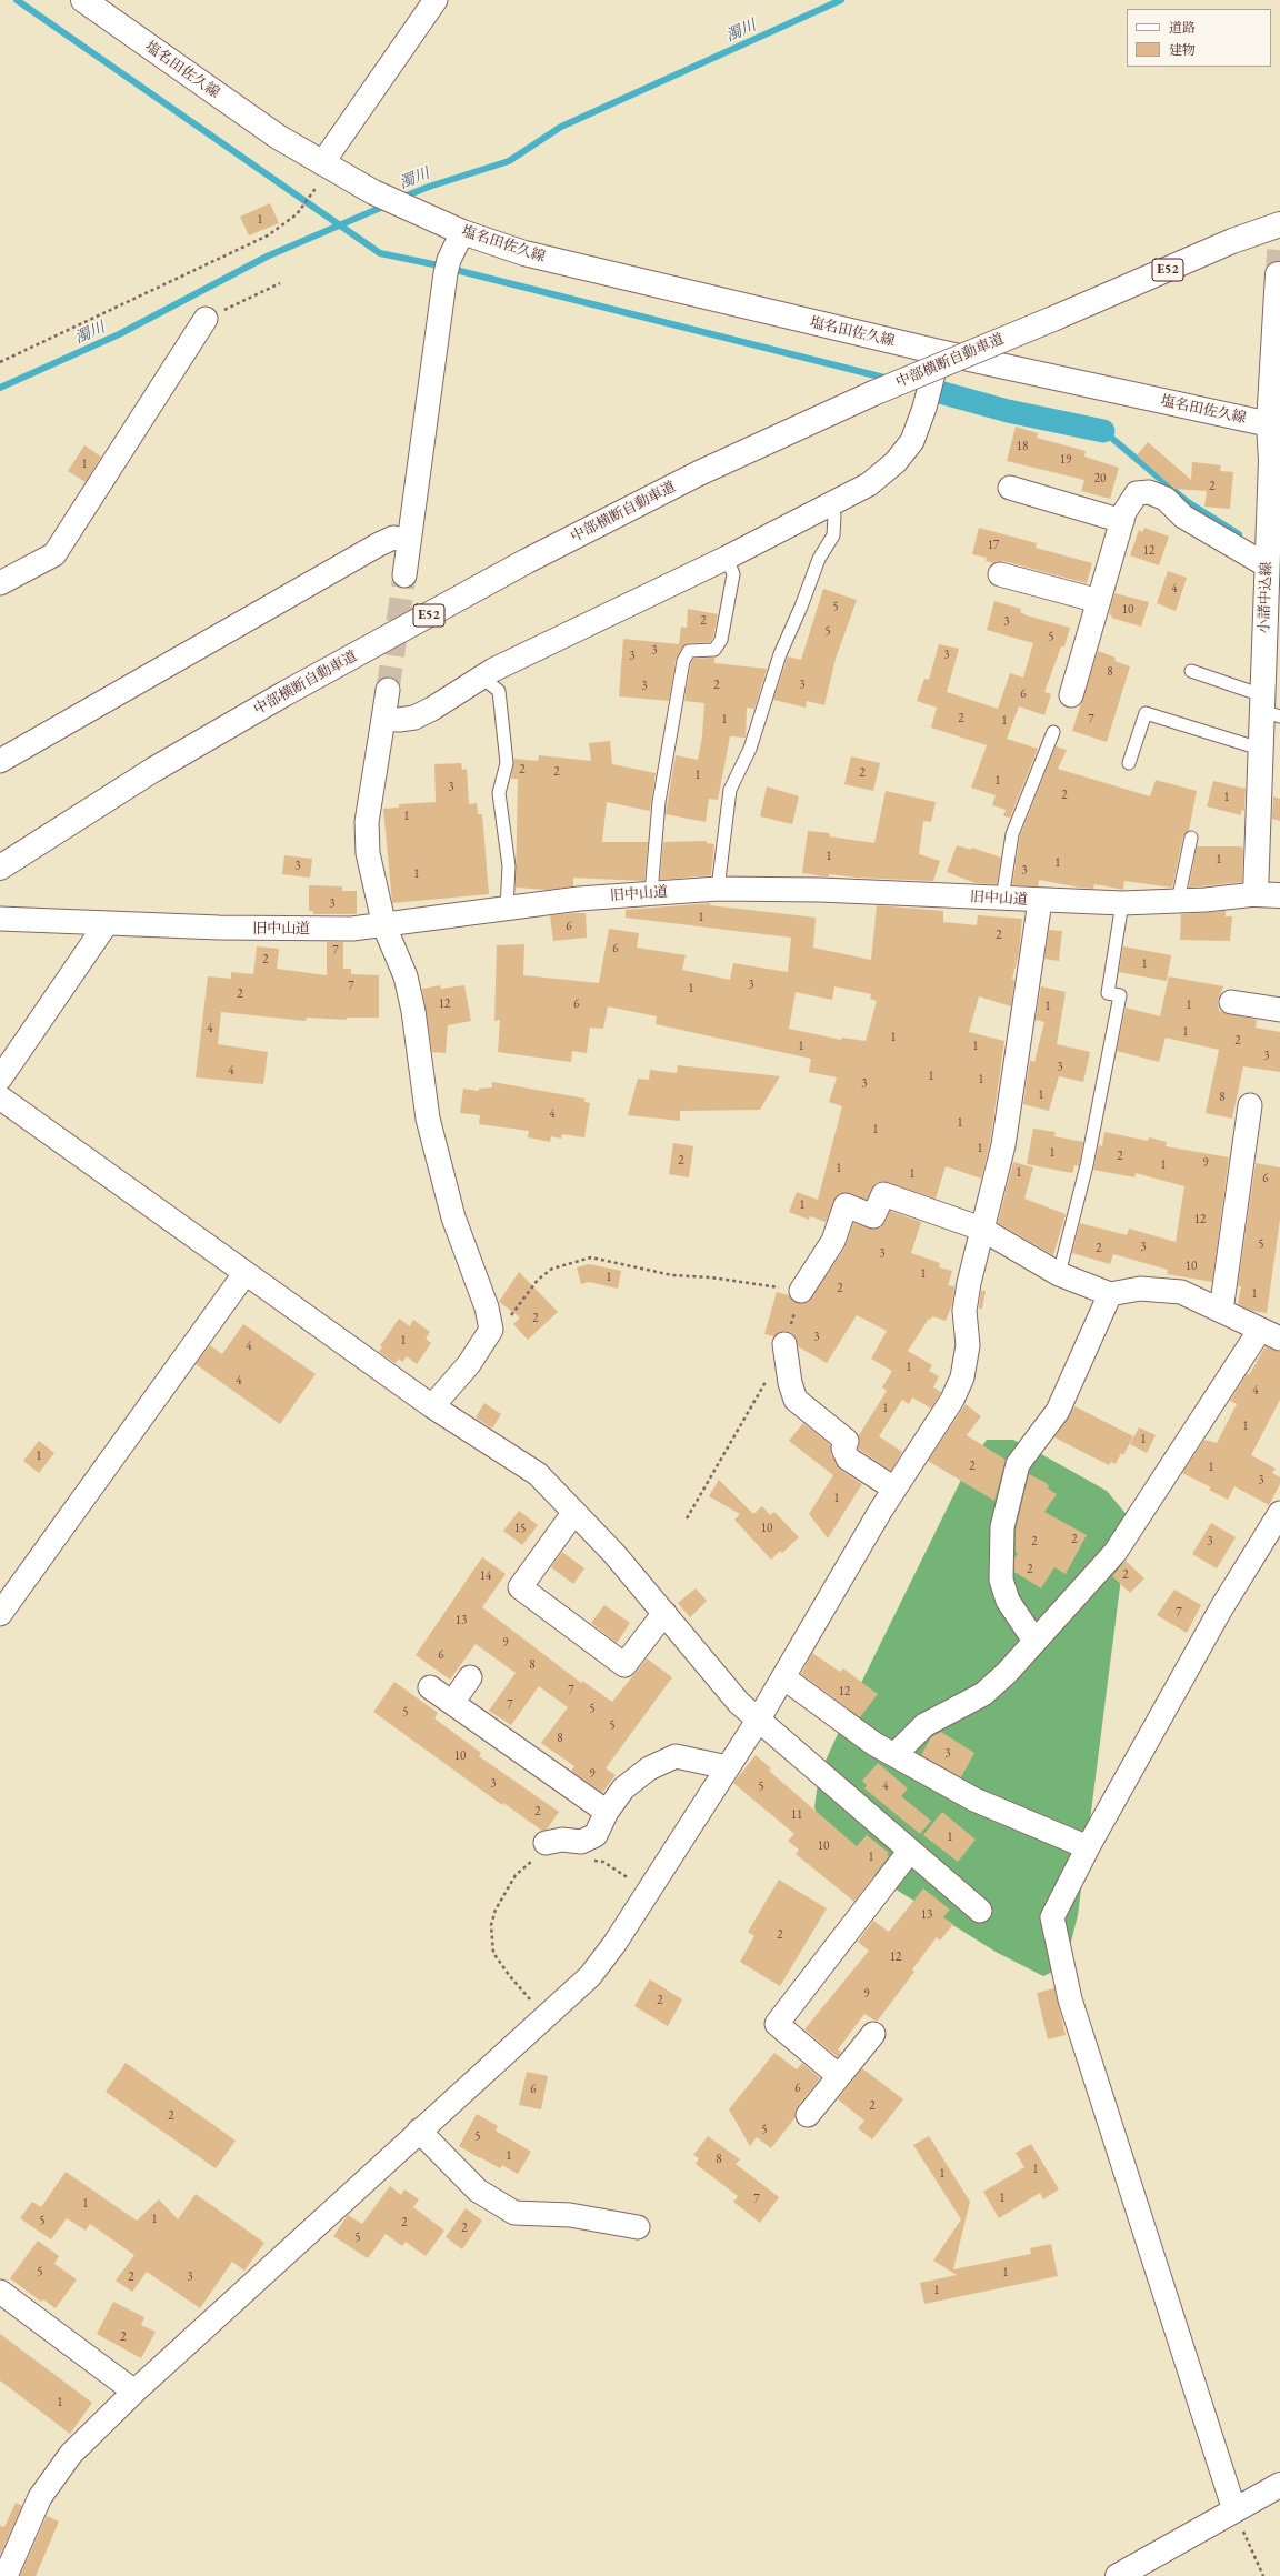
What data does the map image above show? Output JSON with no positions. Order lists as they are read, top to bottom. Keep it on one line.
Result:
{"streets":{"main road":["塩名田佐久線","E52","中部横断自動車道","小諸中込線","旧中山道"]},"crossings":[["塩名田佐久線","小諸中込線"],["小諸中込線","旧中山道"]],"water":["濁川"],"house_numbers":["1","18","19","1","20","2","17","12","4","5","10","2","3","5","5","3","3","3","8","2","3","3","6","2","1","7","1","2","2","2","1","1","3","2","1","1","1","1","1","3","3","1","3","1","6","2","6","7","2","1","3","7","1","2","12","6","1","1","4","1","1","2","1","1","3","3","4","1","1","3","1","8","4","1","1","1","1","2","2","9","1","1","1","1","6","1","12","5","3","2","3","10","1","1","2","1","2","3","1","4","1","4","4","1","1","1","1","2","1","3","1","15","10","2","2","3","2","2","14","7","13","9","6","8","7","12","7","5","5","5","8","3","10","9","3","5","4","2","11","1","10","1","13","2","12","9","2","6","6","2","2","5","5","1","8","1","1","1","7","1","1","5","2","2","5","5","1","2","3","1","2","1"],"legend":["道路","建物"]}
